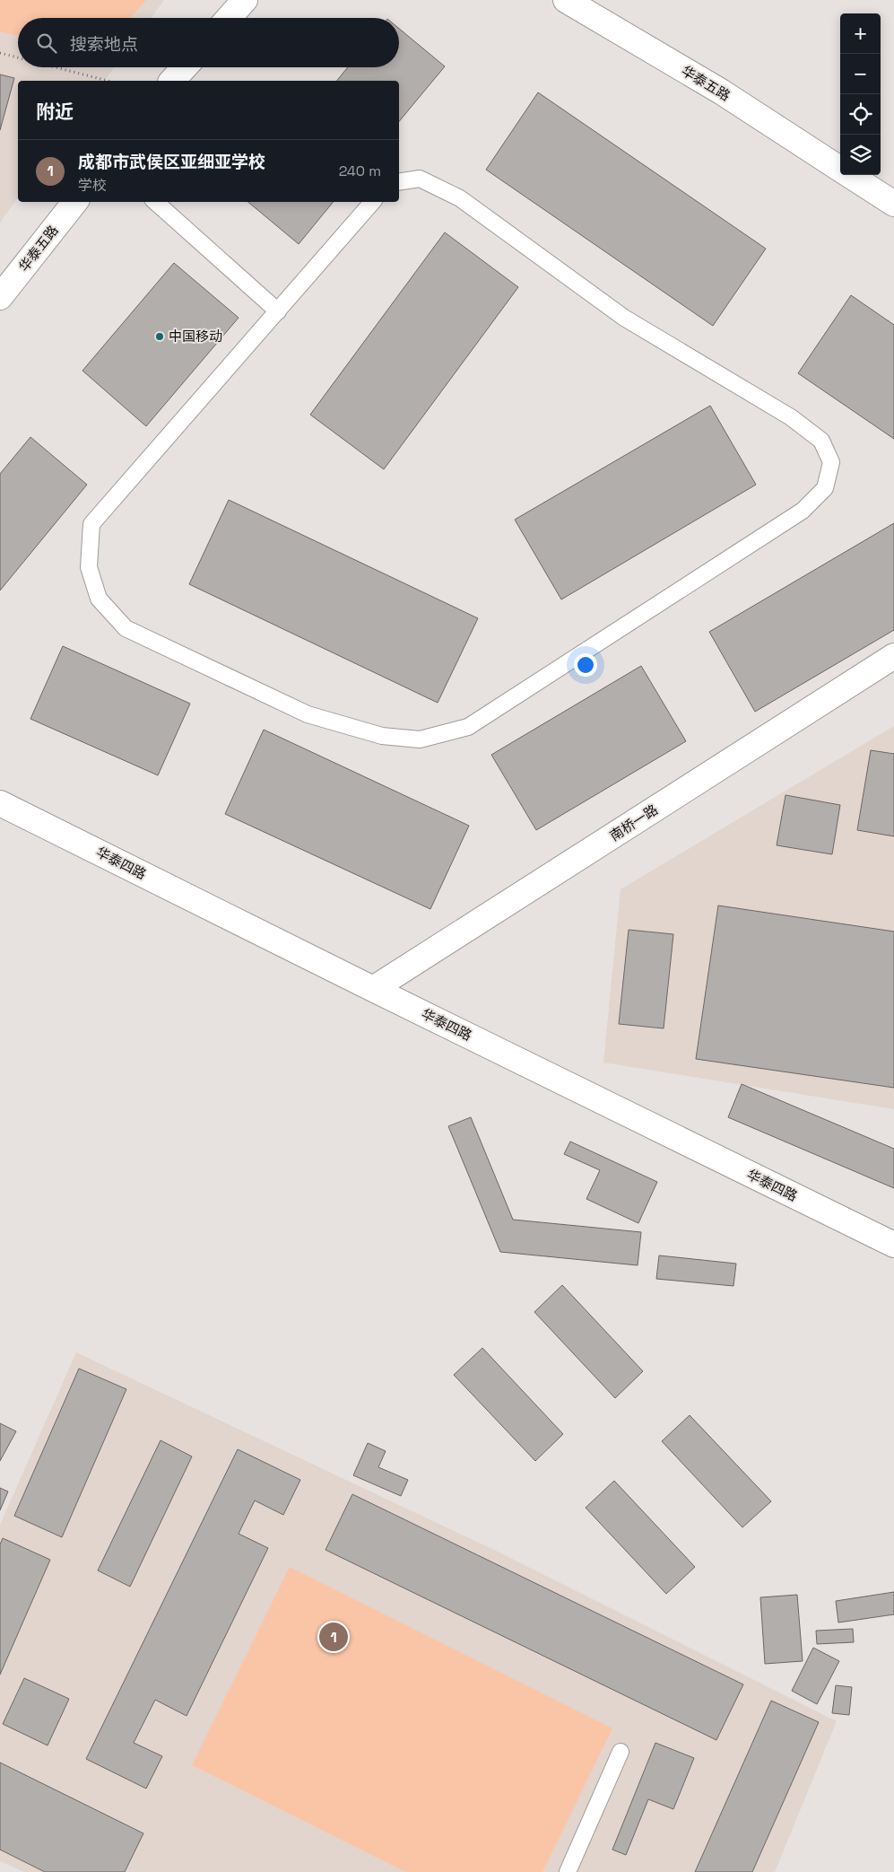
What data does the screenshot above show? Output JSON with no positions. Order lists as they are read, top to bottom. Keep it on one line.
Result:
{"streets":{"street":["华泰五路","南桥一路","华泰四路"]},"crossings":[["南桥一路","华泰四路"]],"places":["中国移动"],"page":{"map_buttons":["+","−"],"search":"搜索地点","heading":"附近","list":[{"mark":"1","name":"成都市武侯区亚细亚学校","note":"学校","value":"240 m"}],"pins":"1"}}
